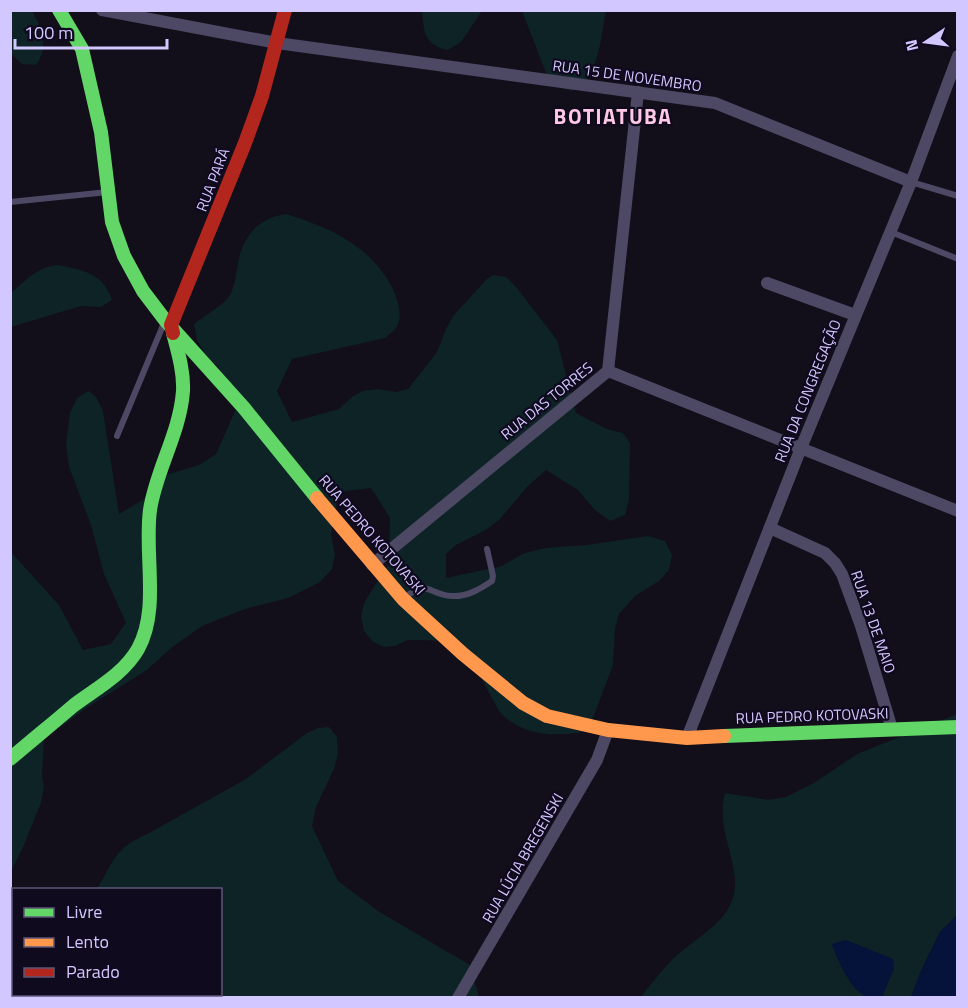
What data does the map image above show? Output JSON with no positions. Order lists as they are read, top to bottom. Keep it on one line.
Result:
{"streets":{"street":["RUA 15 DE NOVEMBRO","RUA PARÁ","RUA DA CONGREGAÇÃO","RUA DAS TORRES","RUA PEDRO KOTOVASKI","RUA 13 DE MAIO","RUA LÚCIA BREGENSKI"]},"crossings":[["RUA 15 DE NOVEMBRO","RUA PARÁ"],["RUA 15 DE NOVEMBRO","RUA DA CONGREGAÇÃO"],["RUA 15 DE NOVEMBRO","RUA DAS TORRES"],["RUA PARÁ","RUA PEDRO KOTOVASKI"],["RUA DA CONGREGAÇÃO","RUA PEDRO KOTOVASKI"],["RUA DA CONGREGAÇÃO","RUA 13 DE MAIO"],["RUA DAS TORRES","RUA PEDRO KOTOVASKI"],["RUA PEDRO KOTOVASKI","RUA 13 DE MAIO"],["RUA PEDRO KOTOVASKI","RUA LÚCIA BREGENSKI"]],"districts":["BOTIATUBA"],"legend":["Livre","Lento","Parado"],"scale_bar":"100 m","north":"left"}
